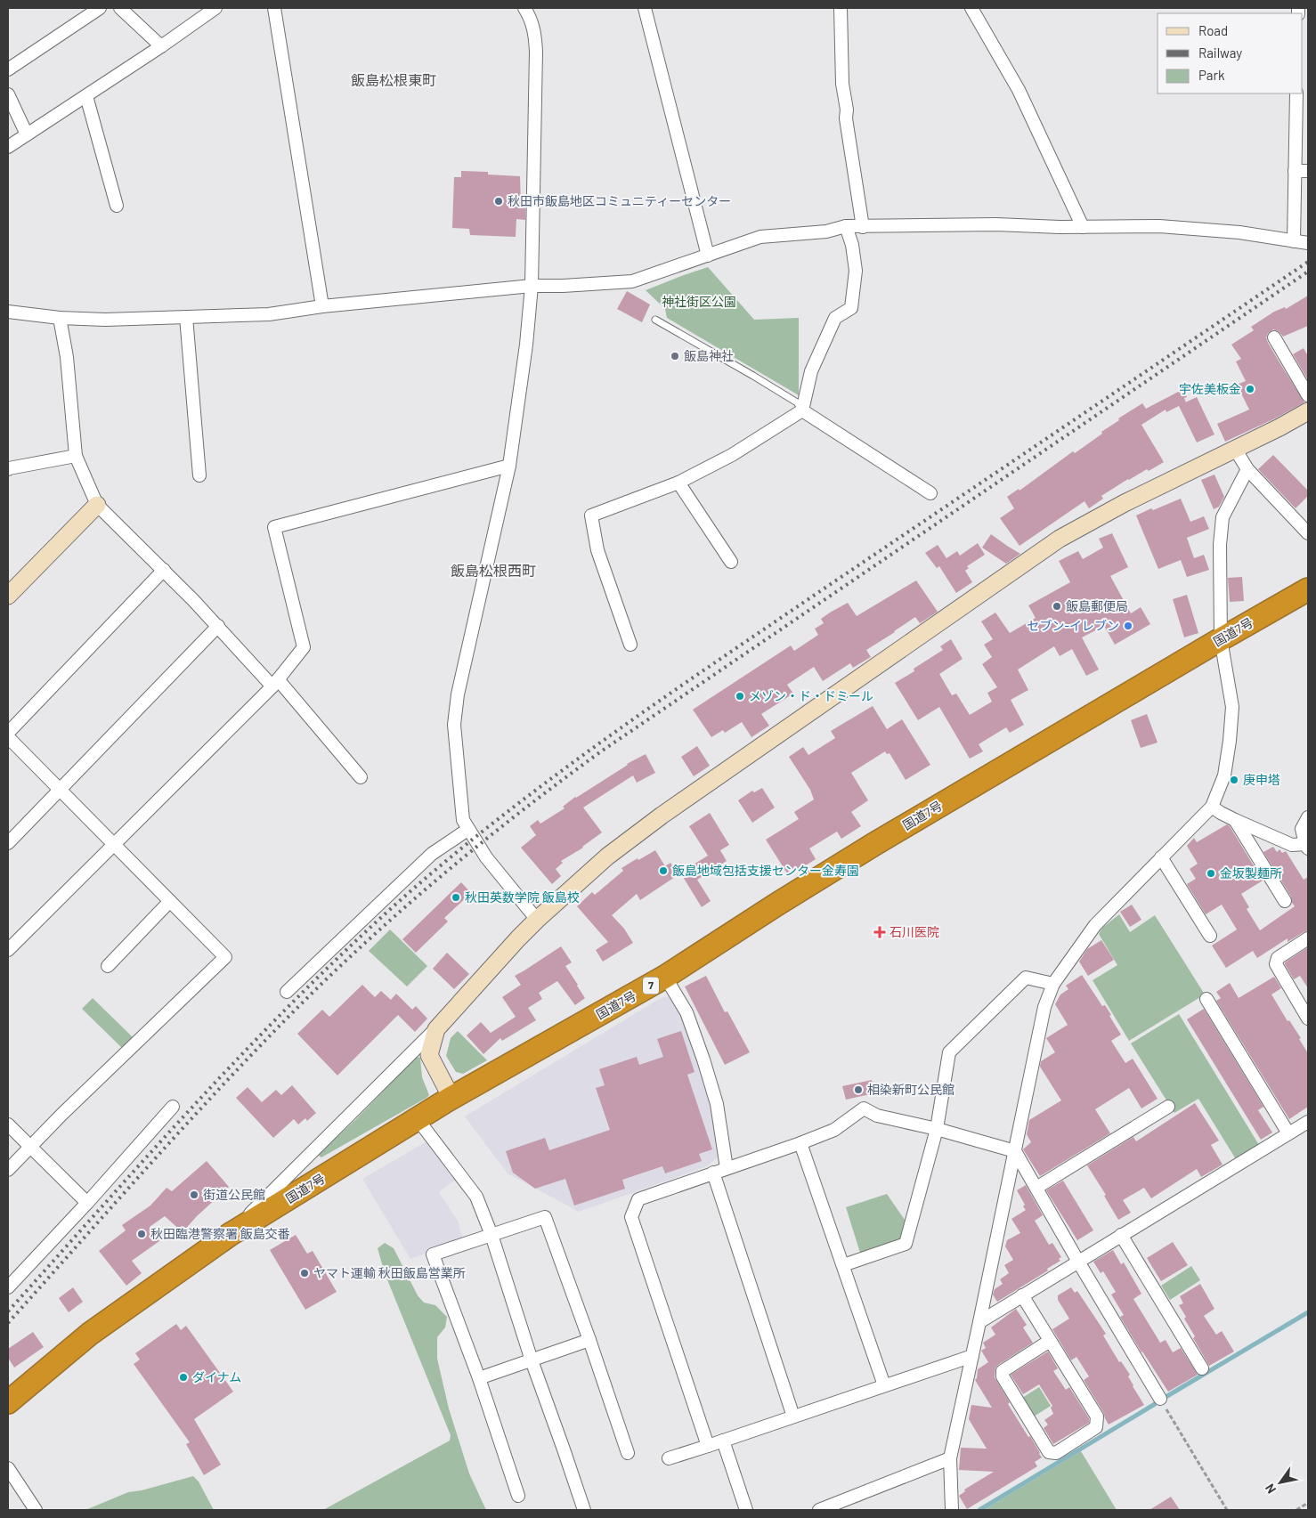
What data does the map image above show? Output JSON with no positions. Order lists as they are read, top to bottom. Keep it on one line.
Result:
{"streets":{"highway":["国道7号","7"]},"districts":["飯島松根東町","飯島松根西町"],"parks":["神社街区公園"],"places":{"other":["秋田市飯島地区コミュニティーセンター","飯島神社","宇佐美板金","飯島郵便局","セブン-イレブン","メゾン・ド・ドミール","庚申塔","飯島地域包括支援センター金寿園","金坂製麺所","秋田英数学院 飯島校","相染新町公民館","街道公民館","秋田臨港警察署 飯島交番","ヤマト運輸 秋田飯島営業所","ダイナム"],"health":["石川医院"]},"legend":["Road","Railway","Park"],"north":"bottom left"}
